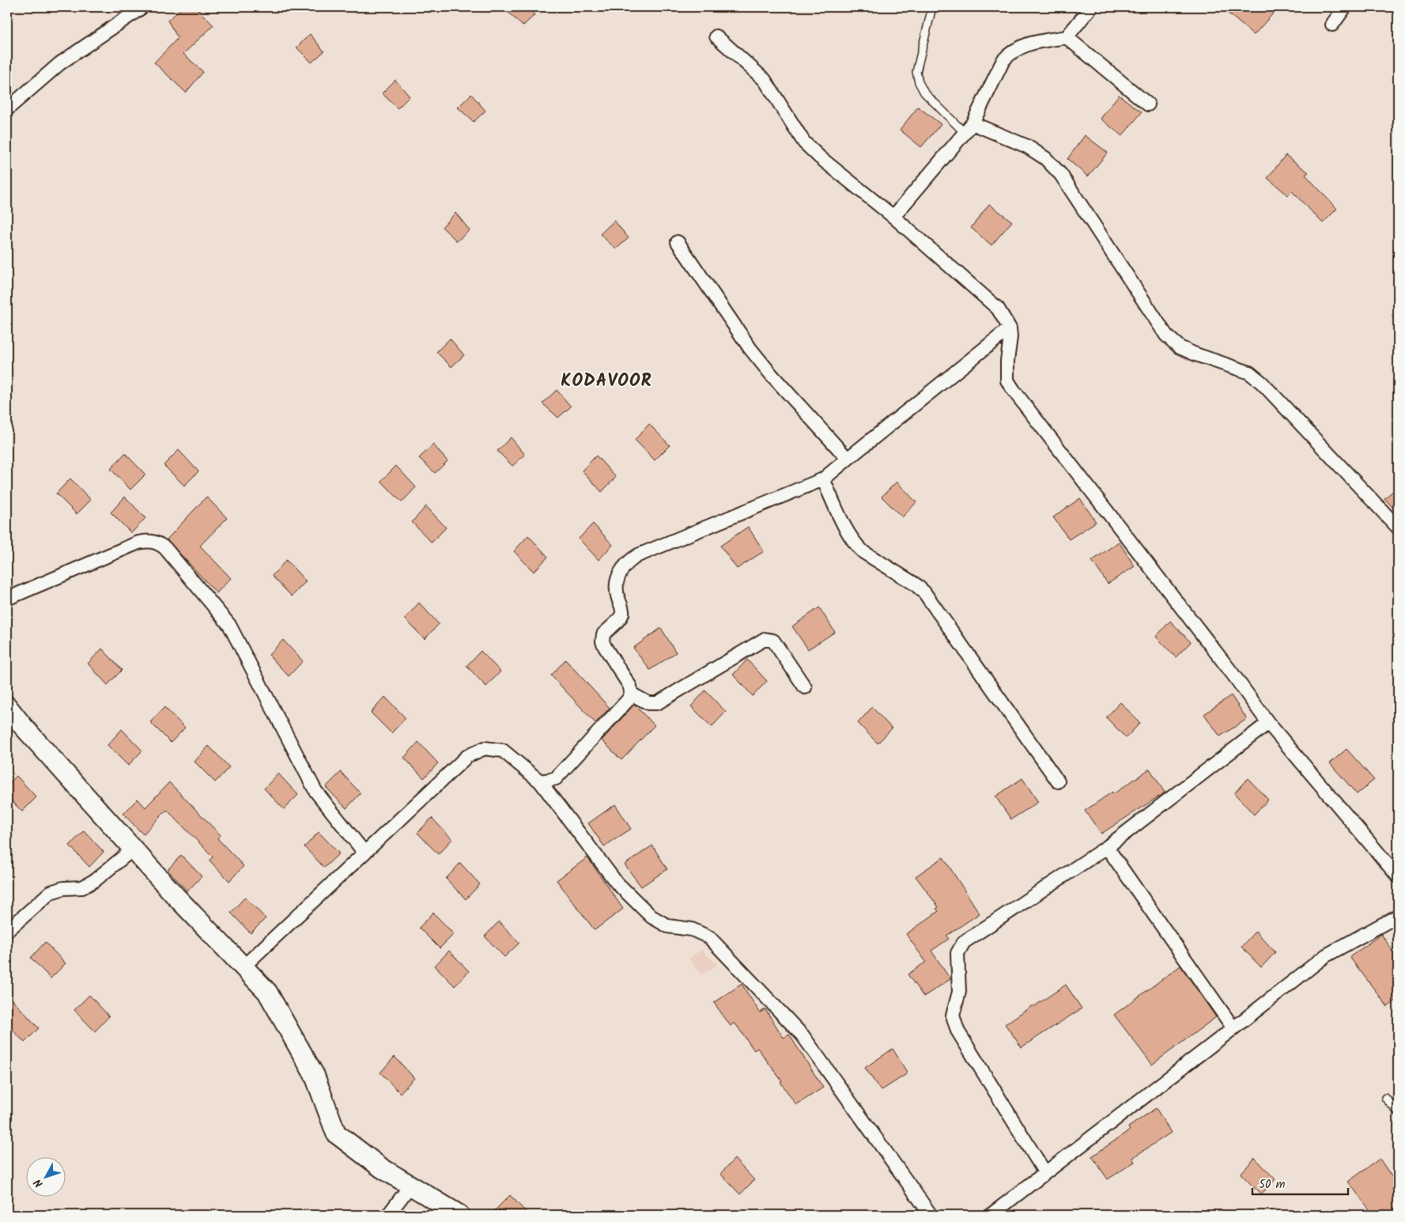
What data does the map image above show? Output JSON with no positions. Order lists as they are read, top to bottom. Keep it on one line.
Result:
{"districts":["KODAVOOR"],"scale_bar":"50 m","north":"bottom left"}
